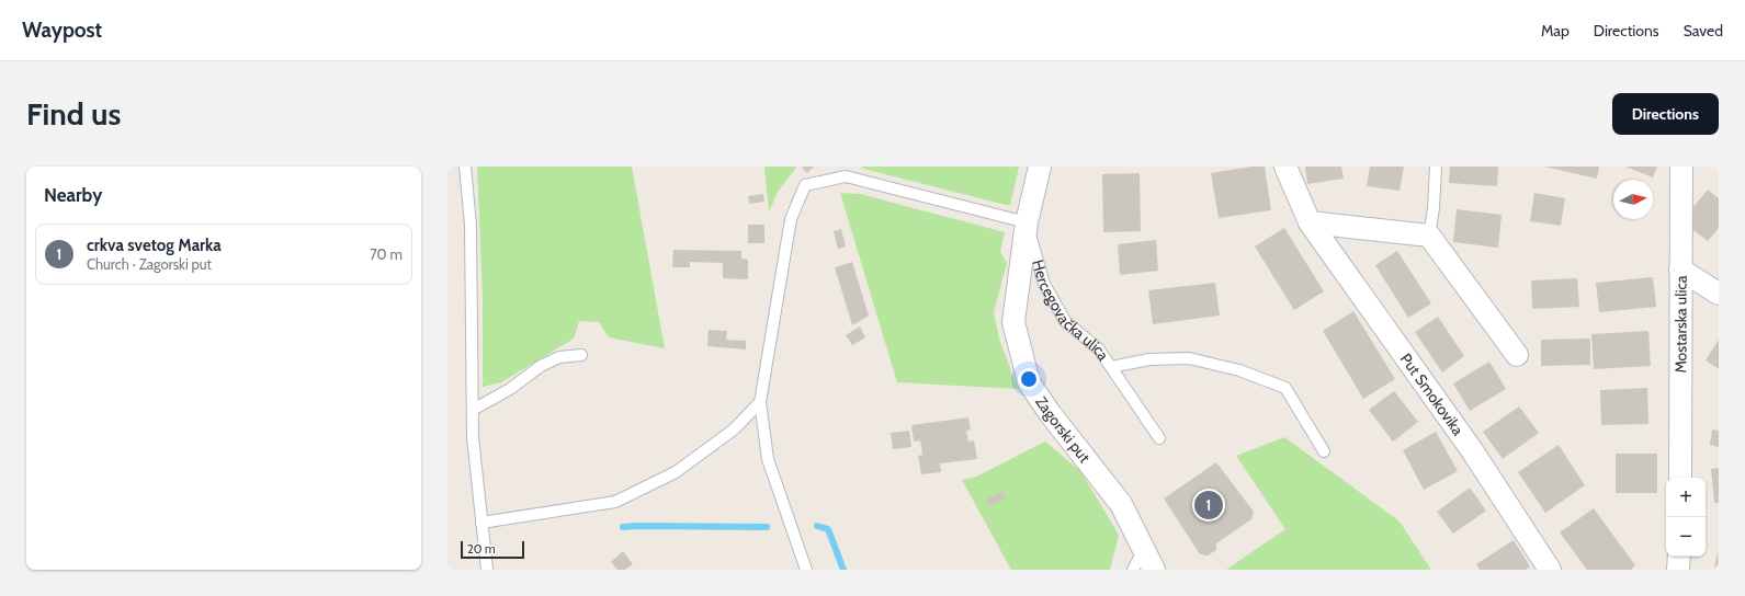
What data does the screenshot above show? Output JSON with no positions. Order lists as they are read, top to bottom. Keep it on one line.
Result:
{"streets":{"street":["Hercegovačka ulica","Mostarska ulica","Put Smokovika","Zagorski put"]},"crossings":[["Hercegovačka ulica","Zagorski put"]],"scale_bar":"20 m","north":"right","page":{"header":"Waypost","nav":["Map","Directions","Saved"],"buttons":"Directions","title":"Find us","heading":"Nearby","list":[{"mark":"1","name":"crkva svetog Marka","note":"Church · Zagorski put","value":"70 m"}],"map_buttons":["+","−"],"pins":"1","scale":"20 m"}}
